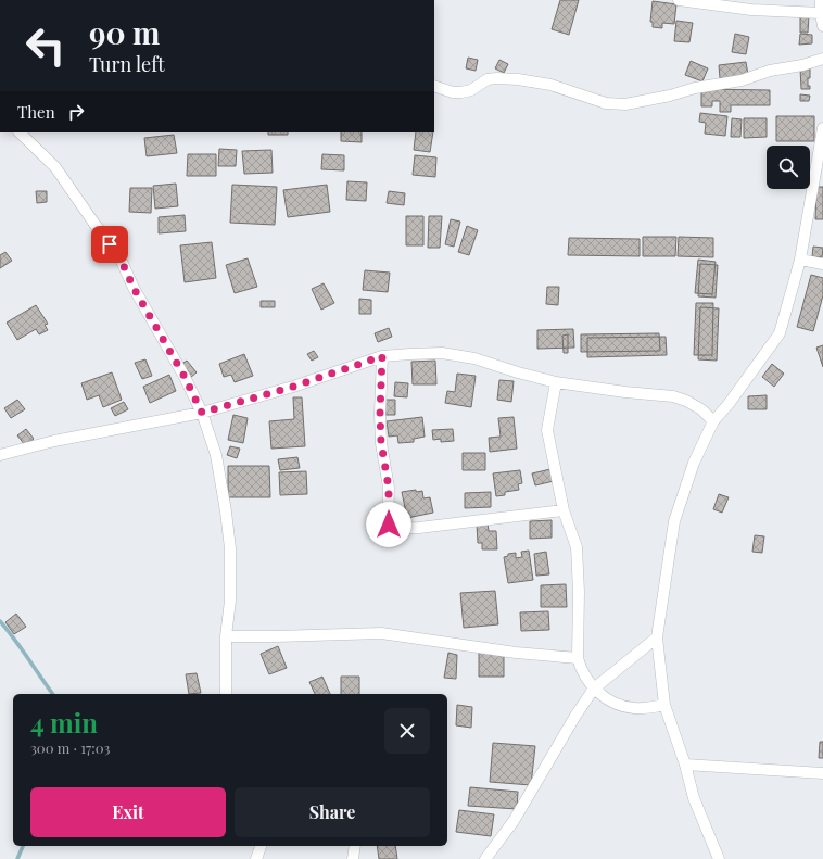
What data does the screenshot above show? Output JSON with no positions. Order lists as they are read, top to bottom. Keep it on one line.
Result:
{"page":{"turn":["90 m","Turn left"],"then":"Then","heading":["4 min","300 m · 17:03"],"buttons":["Exit","Share"]}}
